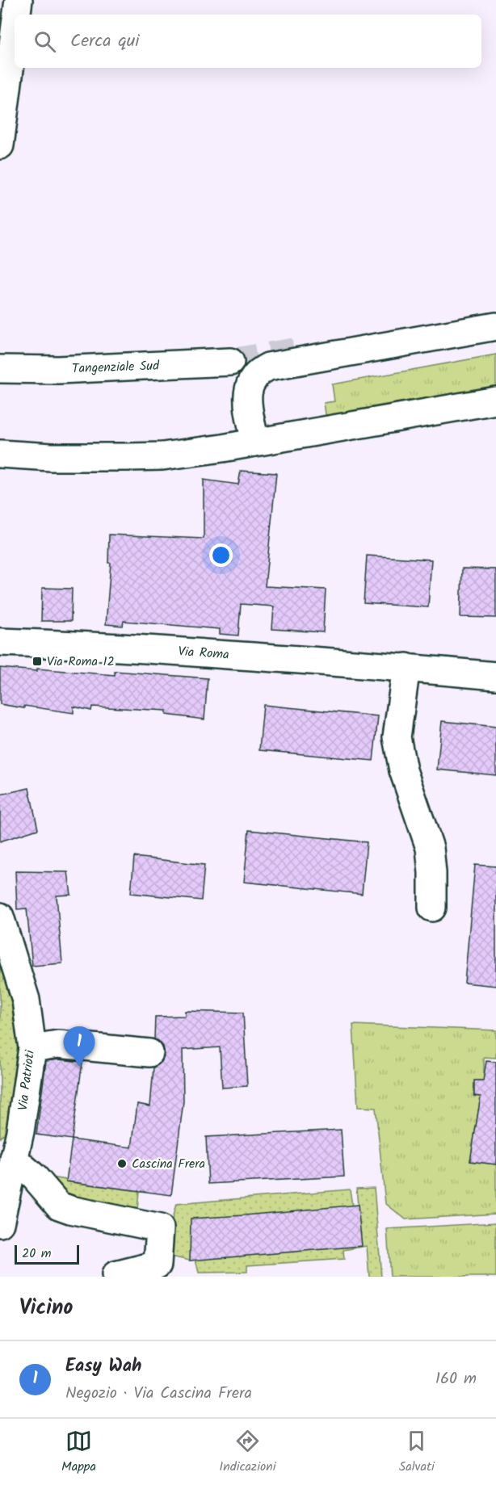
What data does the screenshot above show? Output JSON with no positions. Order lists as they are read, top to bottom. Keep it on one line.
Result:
{"streets":{"main road":["Tangenziale Sud","Via Roma","Via Patrioti"]},"places":{"transit":["Via Roma 12"],"other":["Cascina Frera"]},"scale_bar":"20 m","page":{"search":"Cerca qui","pins":"1","scale":"20 m","heading":"Vicino","list":[{"mark":"1","name":"Easy Wah","note":"Negozio · Via Cascina Frera","value":"160 m"}],"nav":["Mappa","Indicazioni","Salvati"]}}
